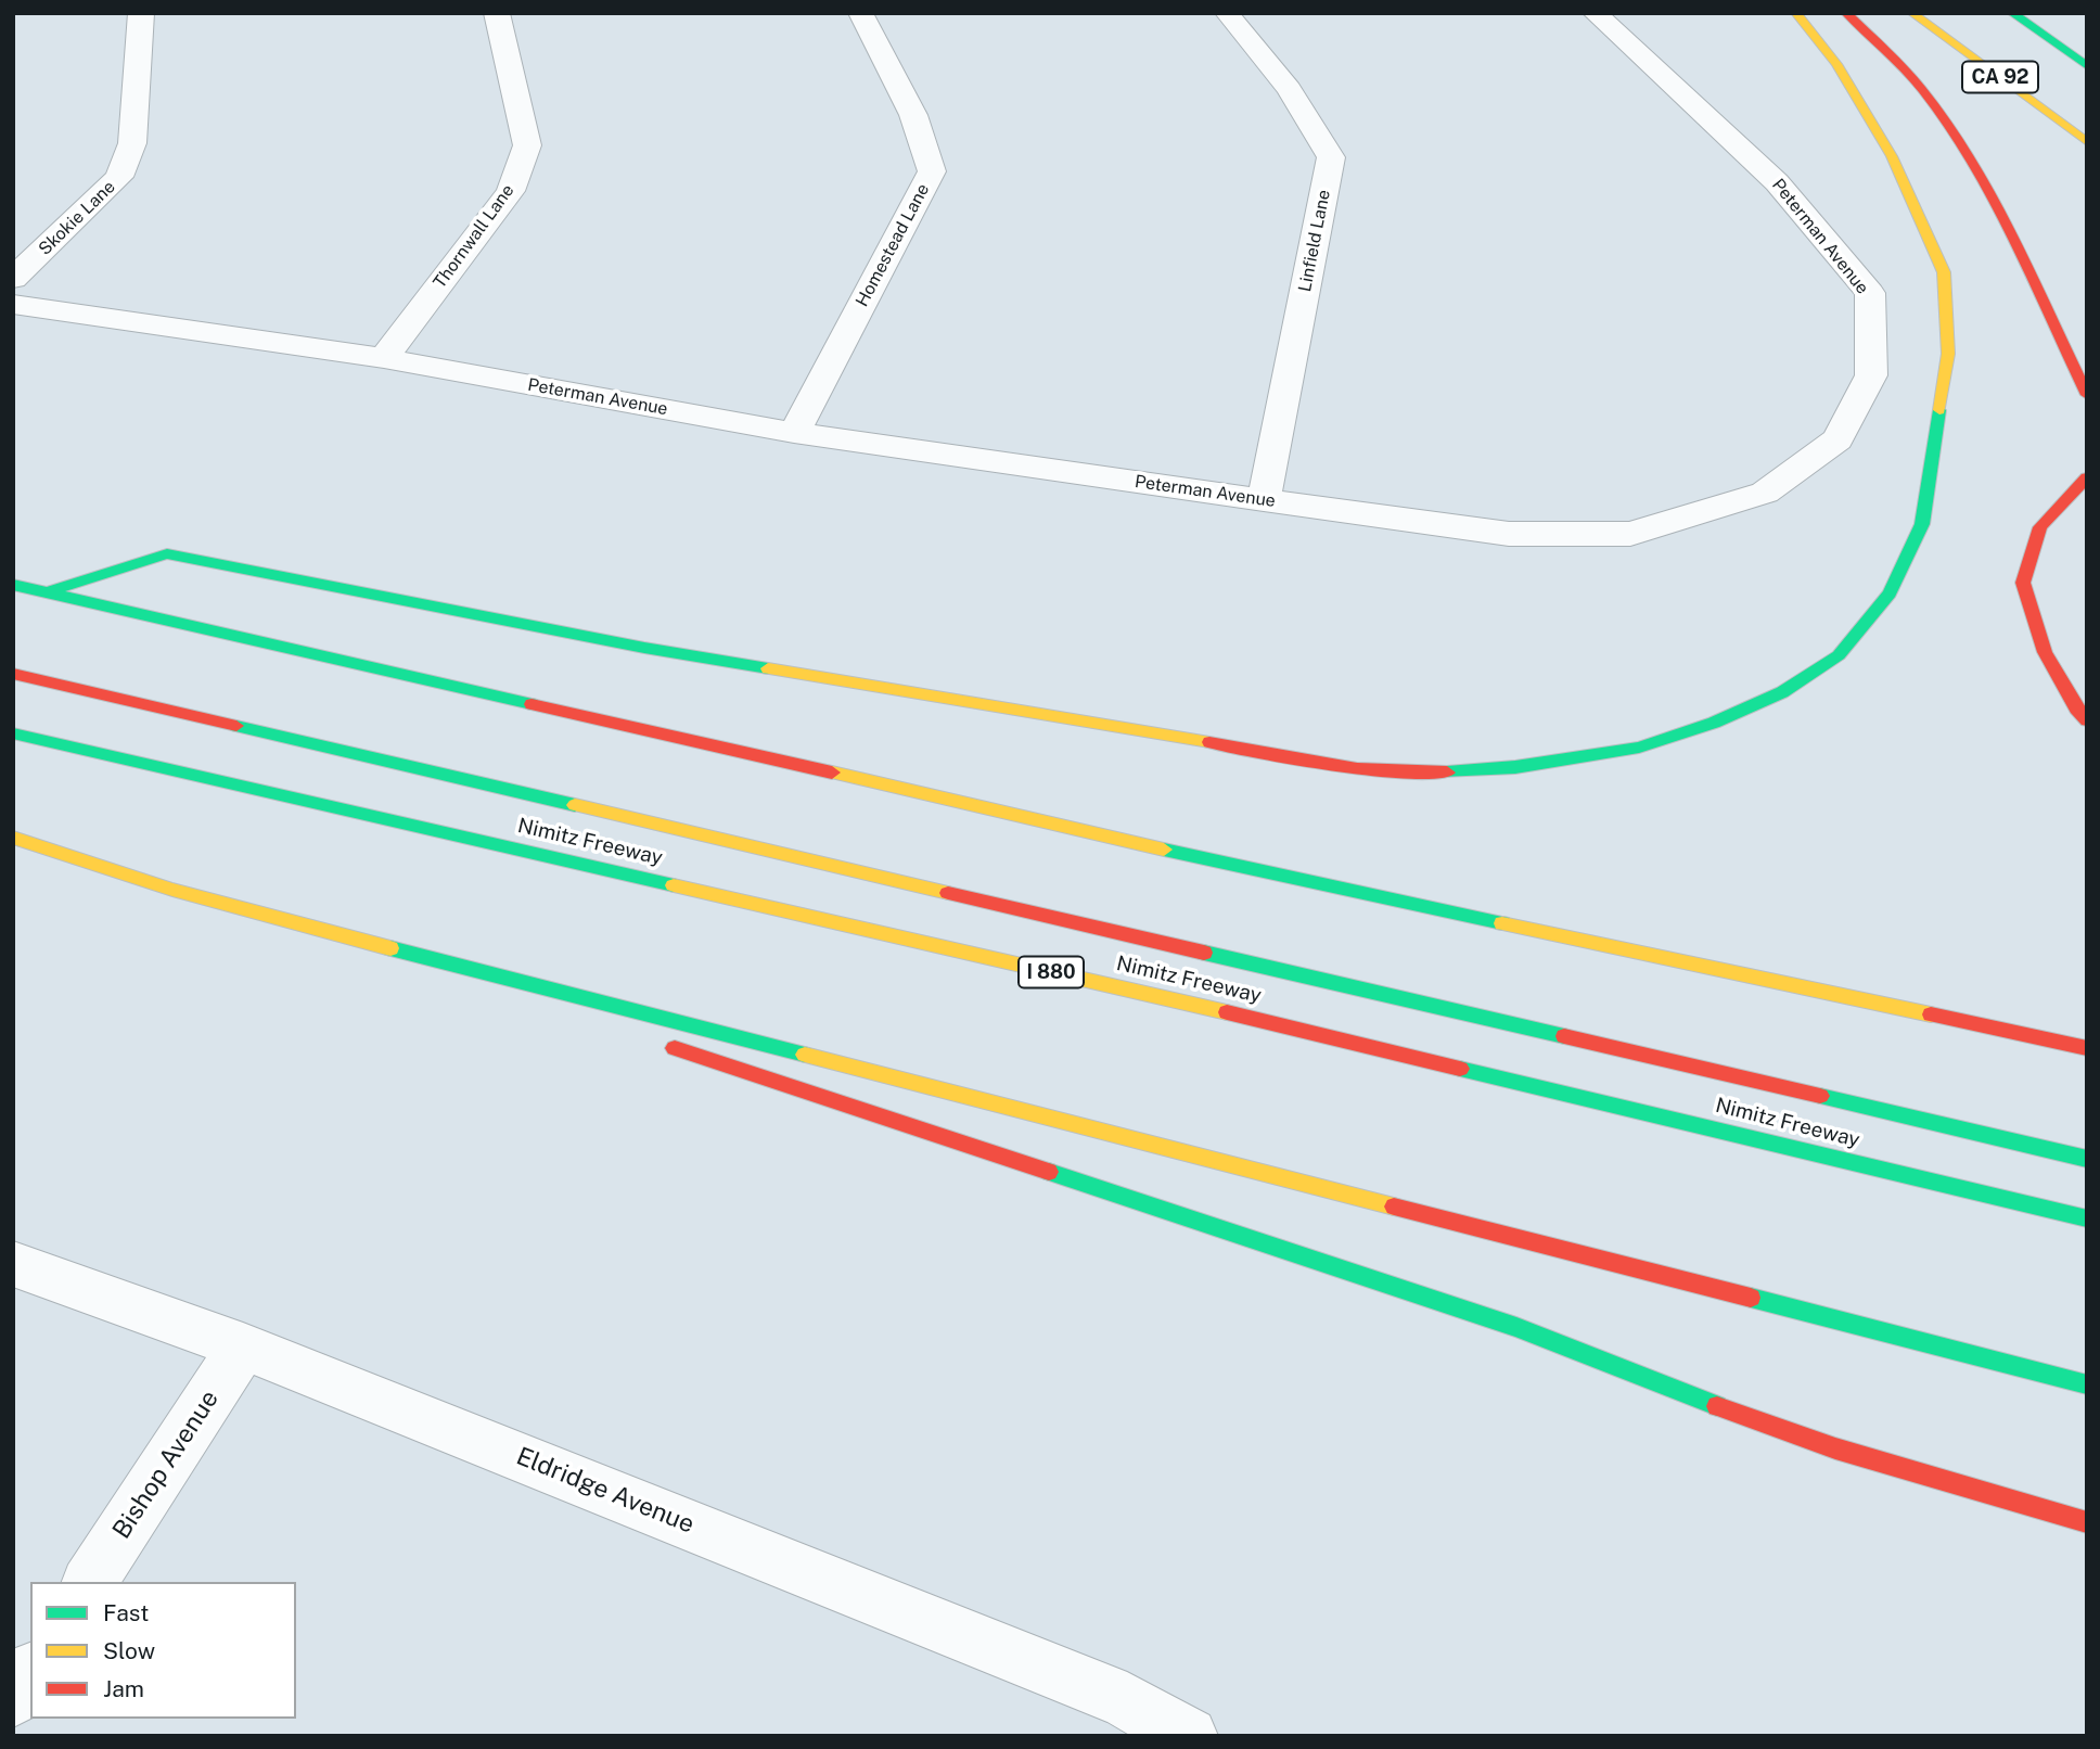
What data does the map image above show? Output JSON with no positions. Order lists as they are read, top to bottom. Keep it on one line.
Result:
{"streets":{"highway":["CA 92","Nimitz Freeway","I 880"],"street":["Skokie Lane","Thornwall Lane","Peterman Avenue","Linfield Lane","Homestead Lane","Bishop Avenue","Eldridge Avenue"]},"crossings":[["Thornwall Lane","Peterman Avenue"],["Peterman Avenue","Linfield Lane"],["Peterman Avenue","Homestead Lane"],["Bishop Avenue","Eldridge Avenue"]],"legend":["Fast","Slow","Jam"]}
